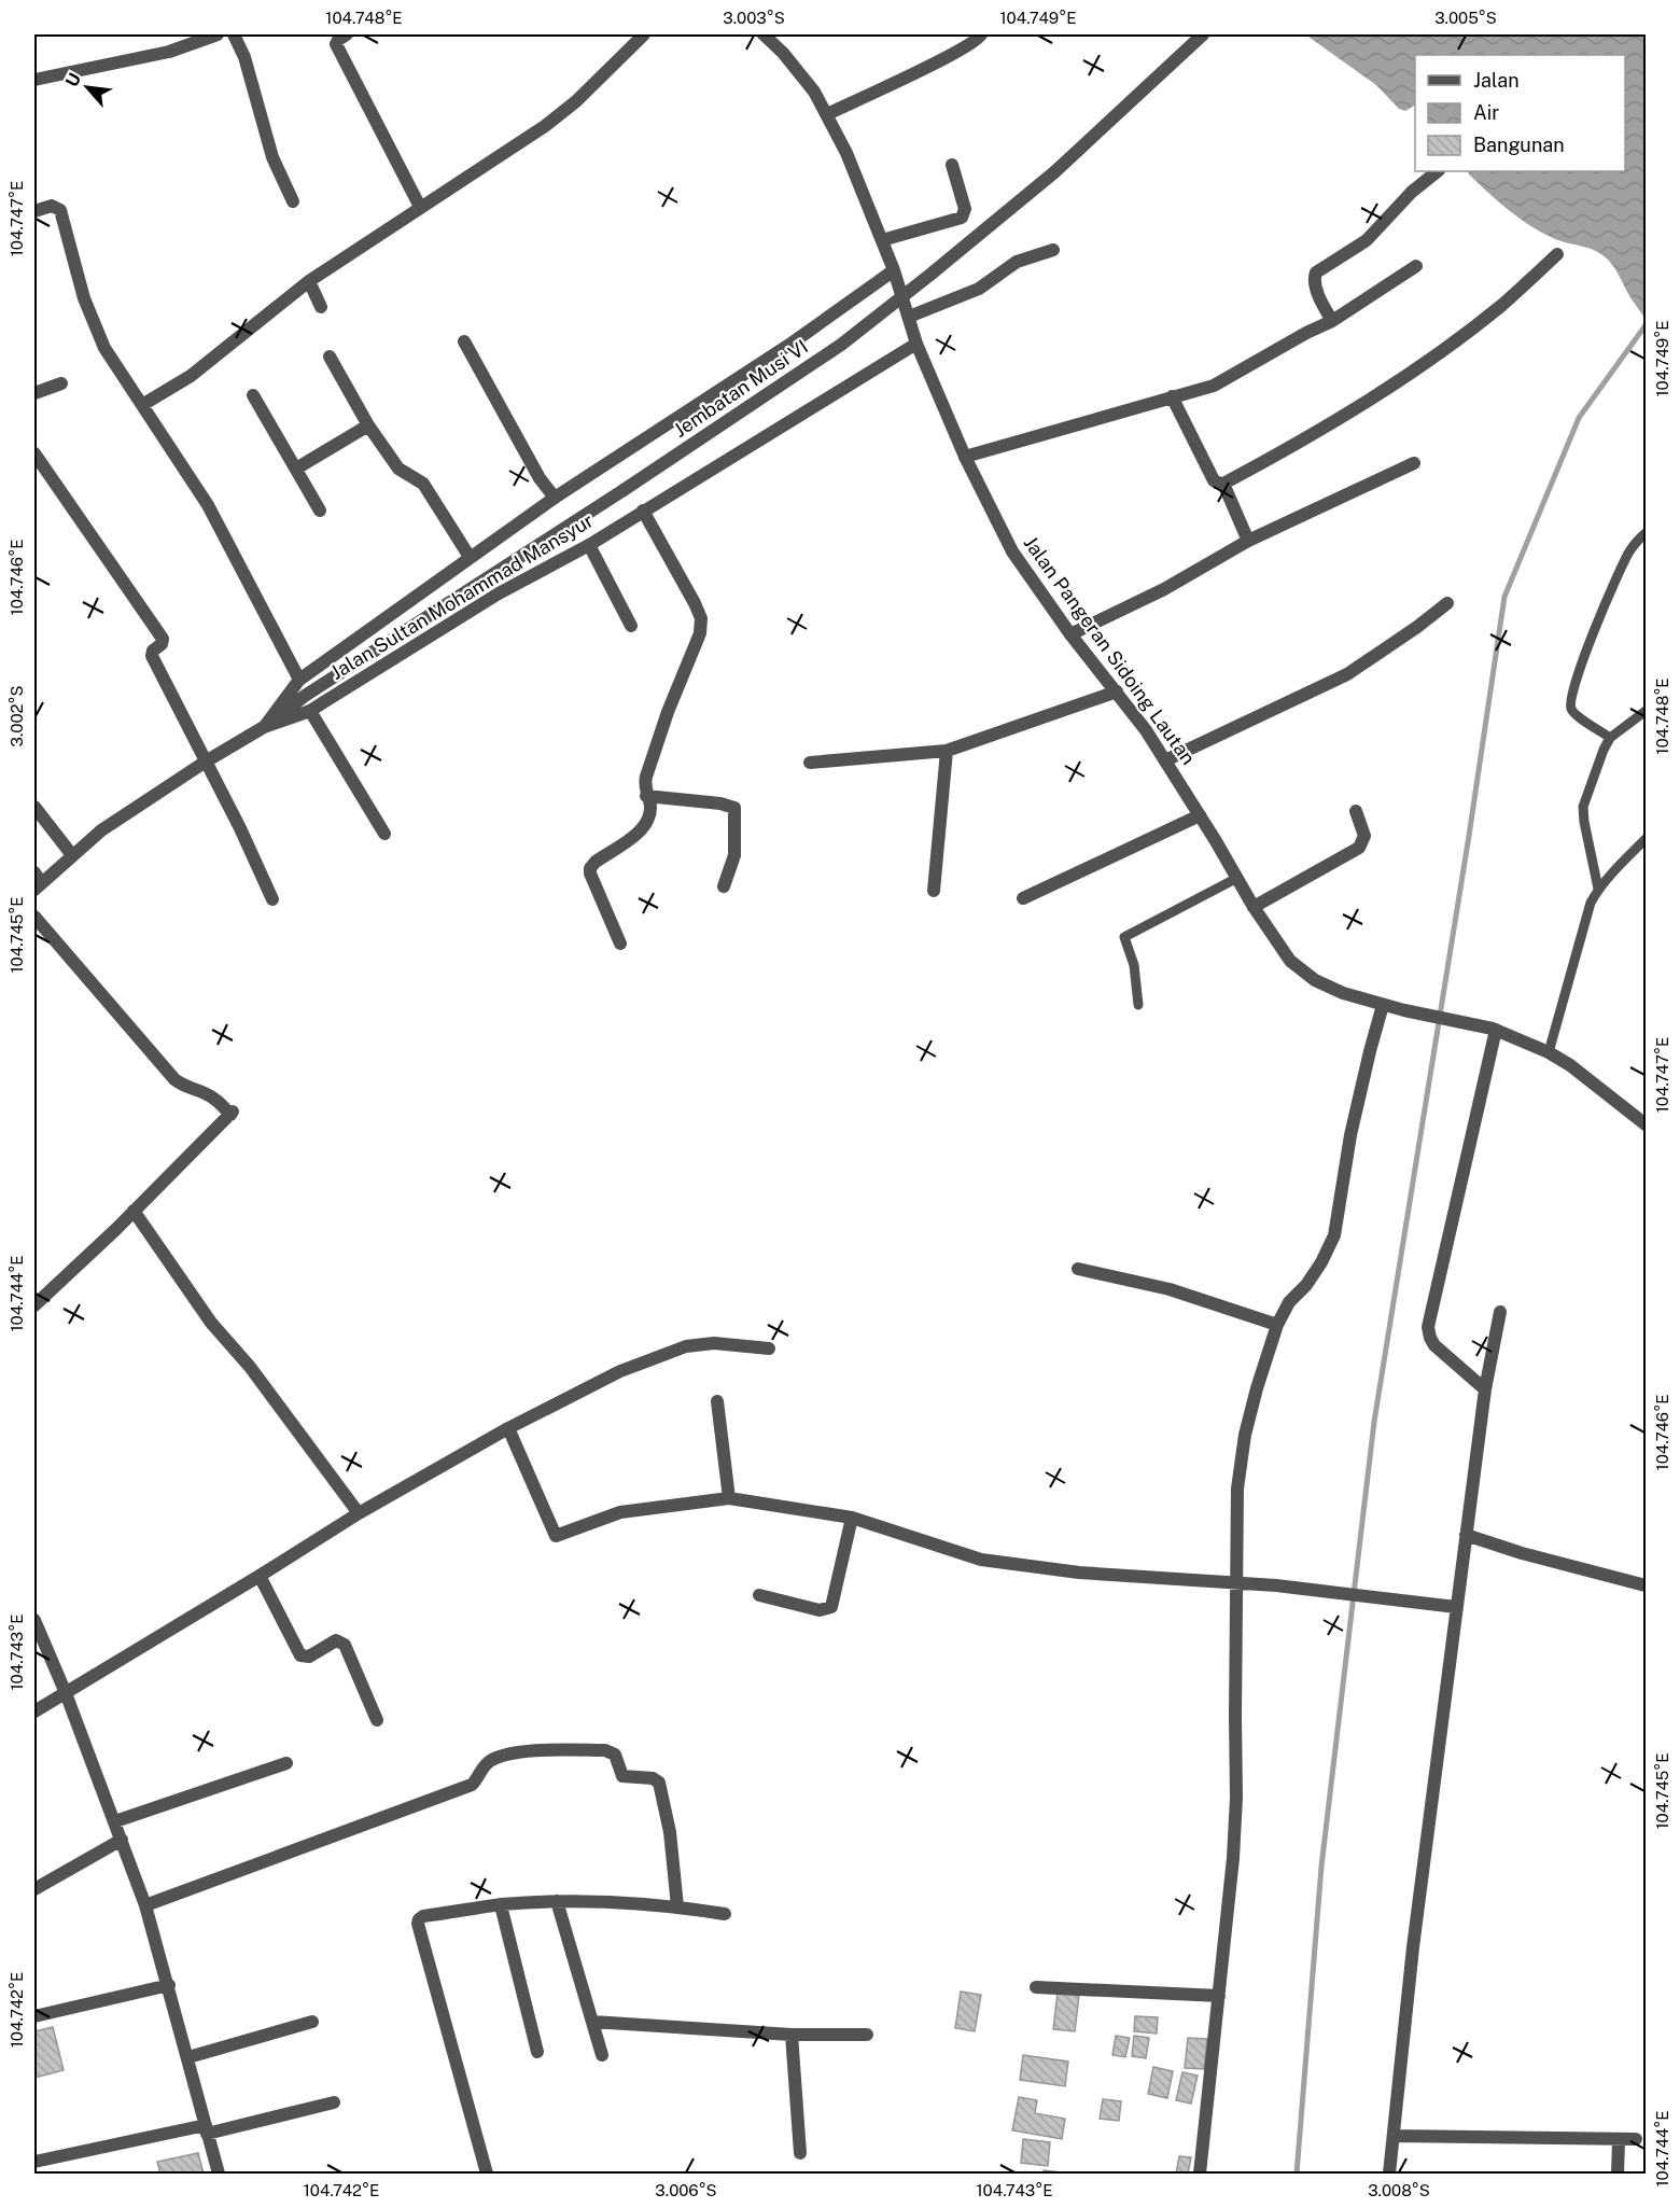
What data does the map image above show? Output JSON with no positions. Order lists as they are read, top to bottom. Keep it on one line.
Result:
{"streets":{"street":["Jembatan Musi VI","Jalan Sultan Mohammad Mansyur","Jalan Pangeran Sidoing Lautan"]},"crossings":[["Jembatan Musi VI","Jalan Sultan Mohammad Mansyur"],["Jalan Sultan Mohammad Mansyur","Jalan Pangeran Sidoing Lautan"]],"legend":["Jalan","Air","Bangunan"],"north":"top left","coordinates":["104.748°E","3.003°S","104.749°E","3.005°S","104.747°E","104.746°E","3.002°S","104.745°E","104.744°E","104.743°E","104.742°E","3.006°S","3.008°S"]}
